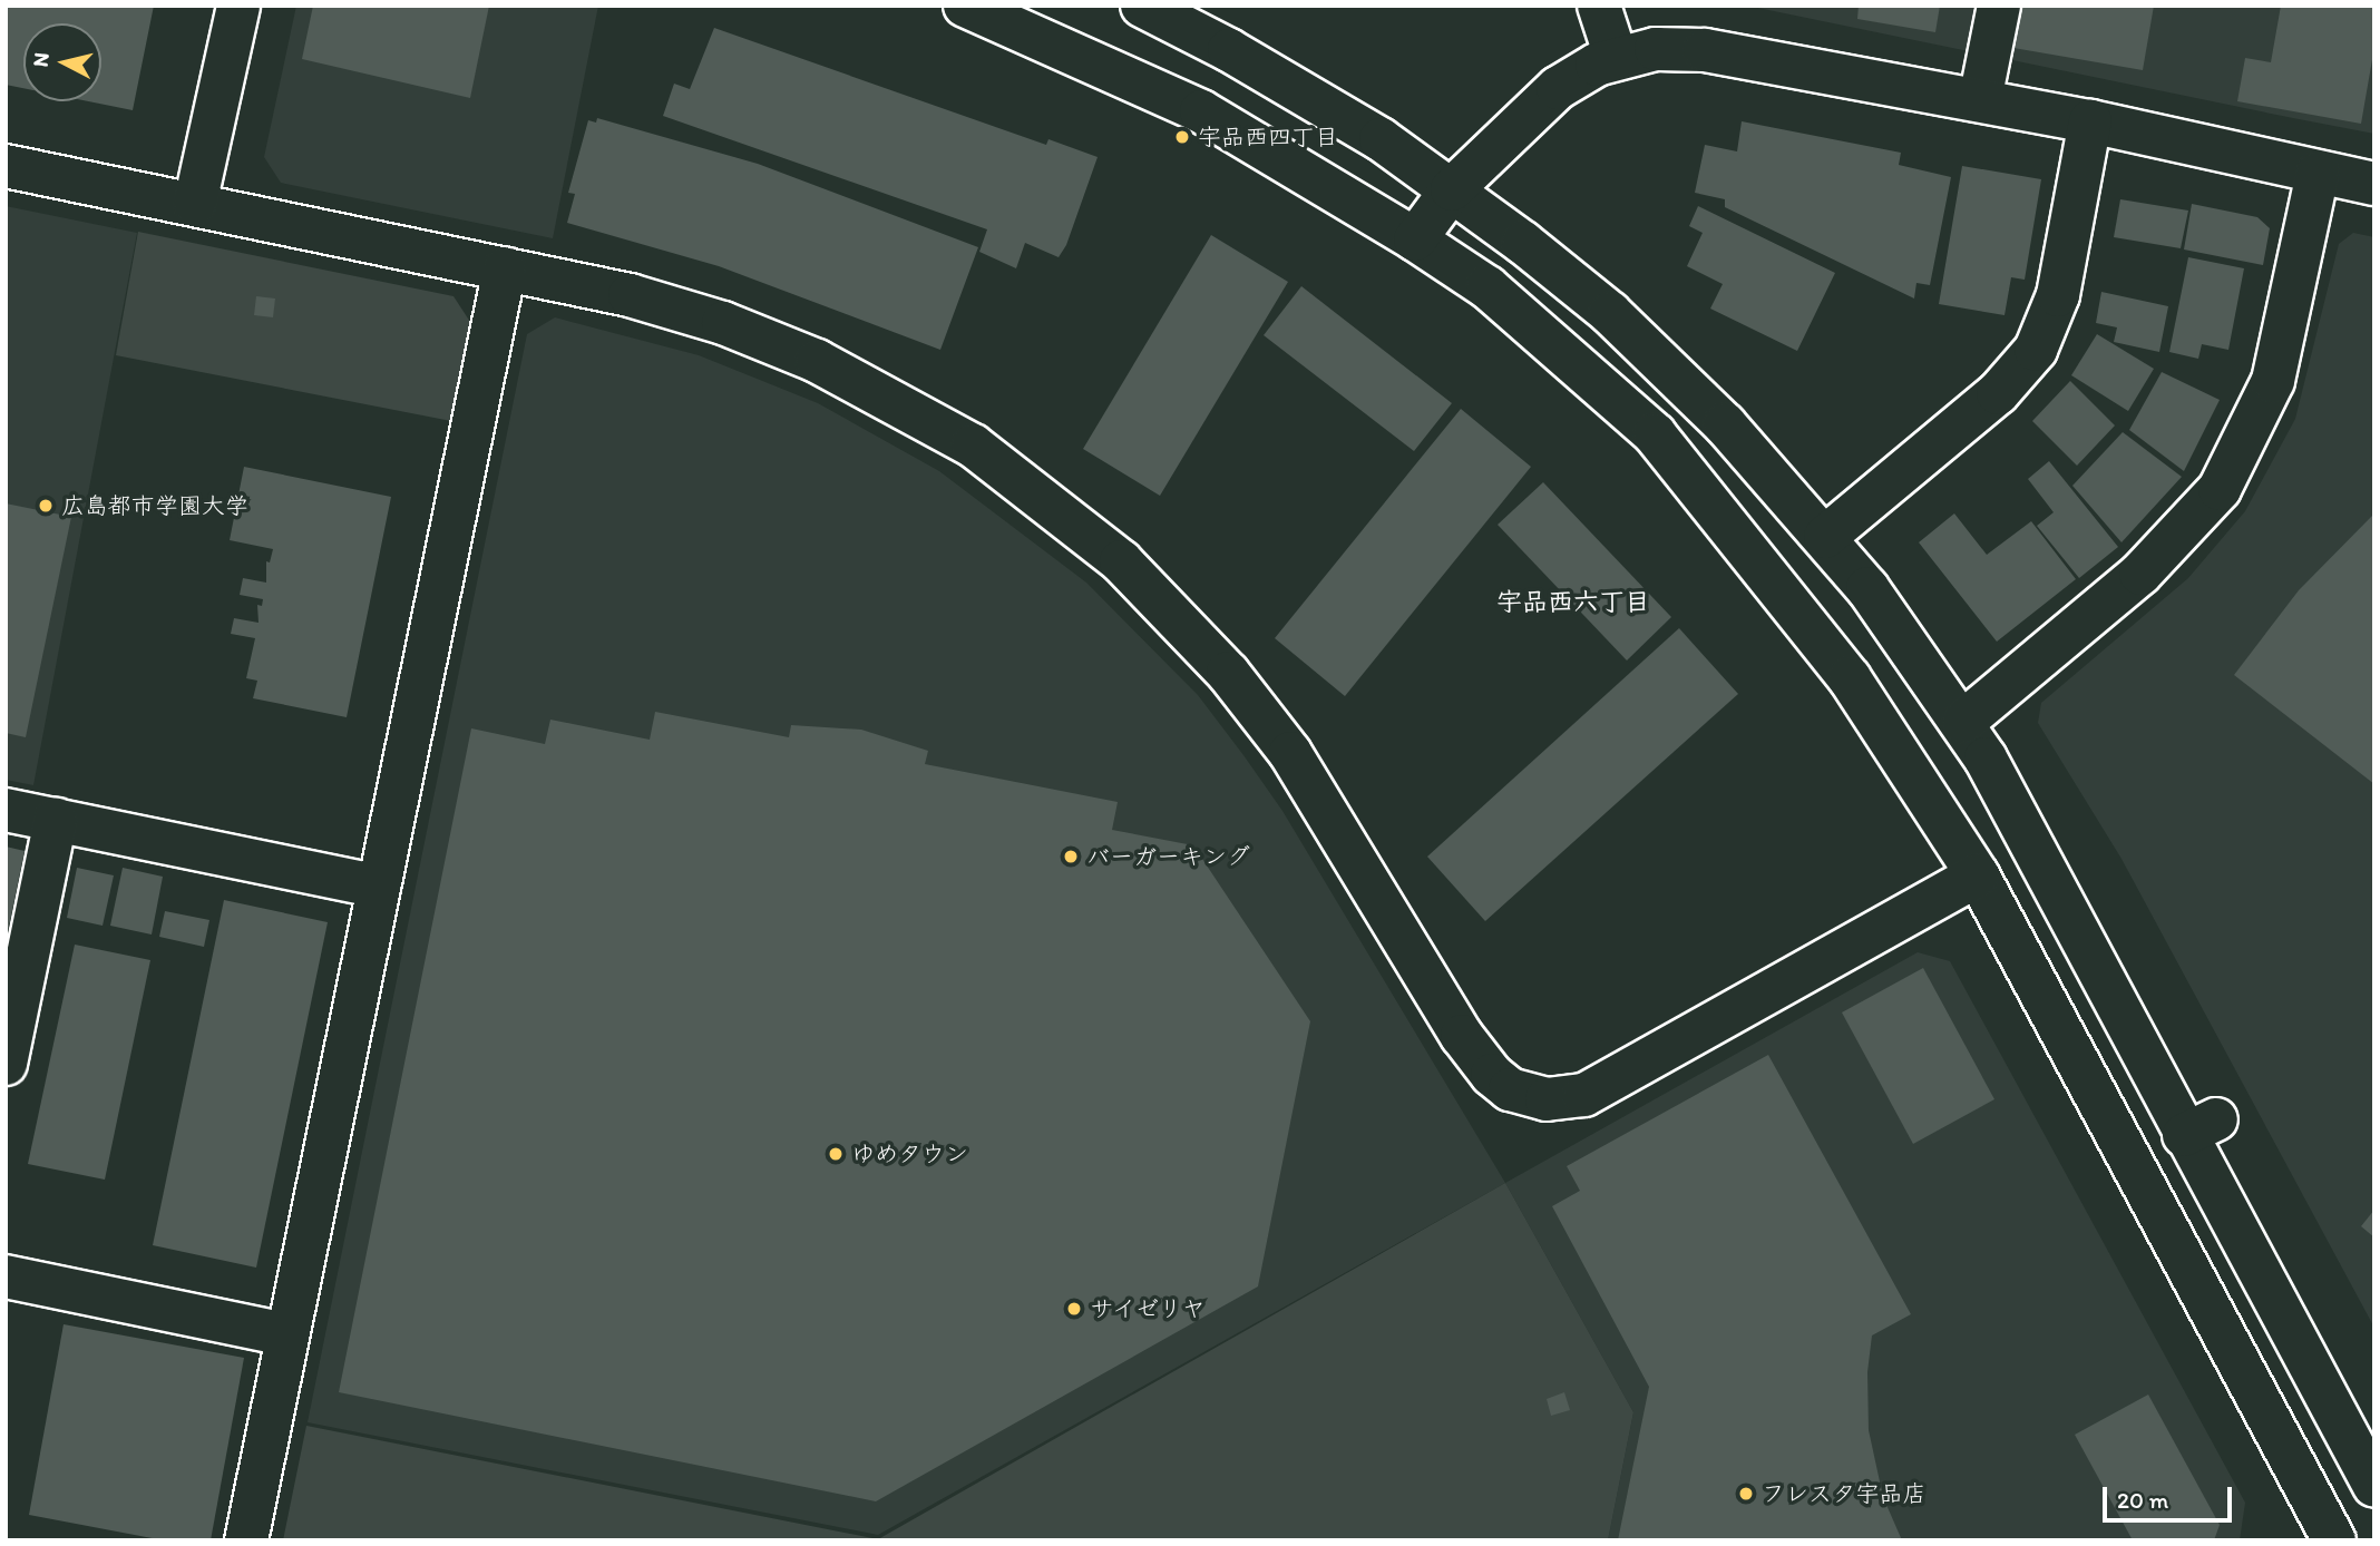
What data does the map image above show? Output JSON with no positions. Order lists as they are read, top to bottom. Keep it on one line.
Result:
{"districts":["宇品西六丁目"],"places":["宇品西四丁目","広島都市学園大学","バーガーキング","ゆめタウン","サイゼリヤ","フレスタ宇品店"],"scale_bar":"20 m","north":"left"}
